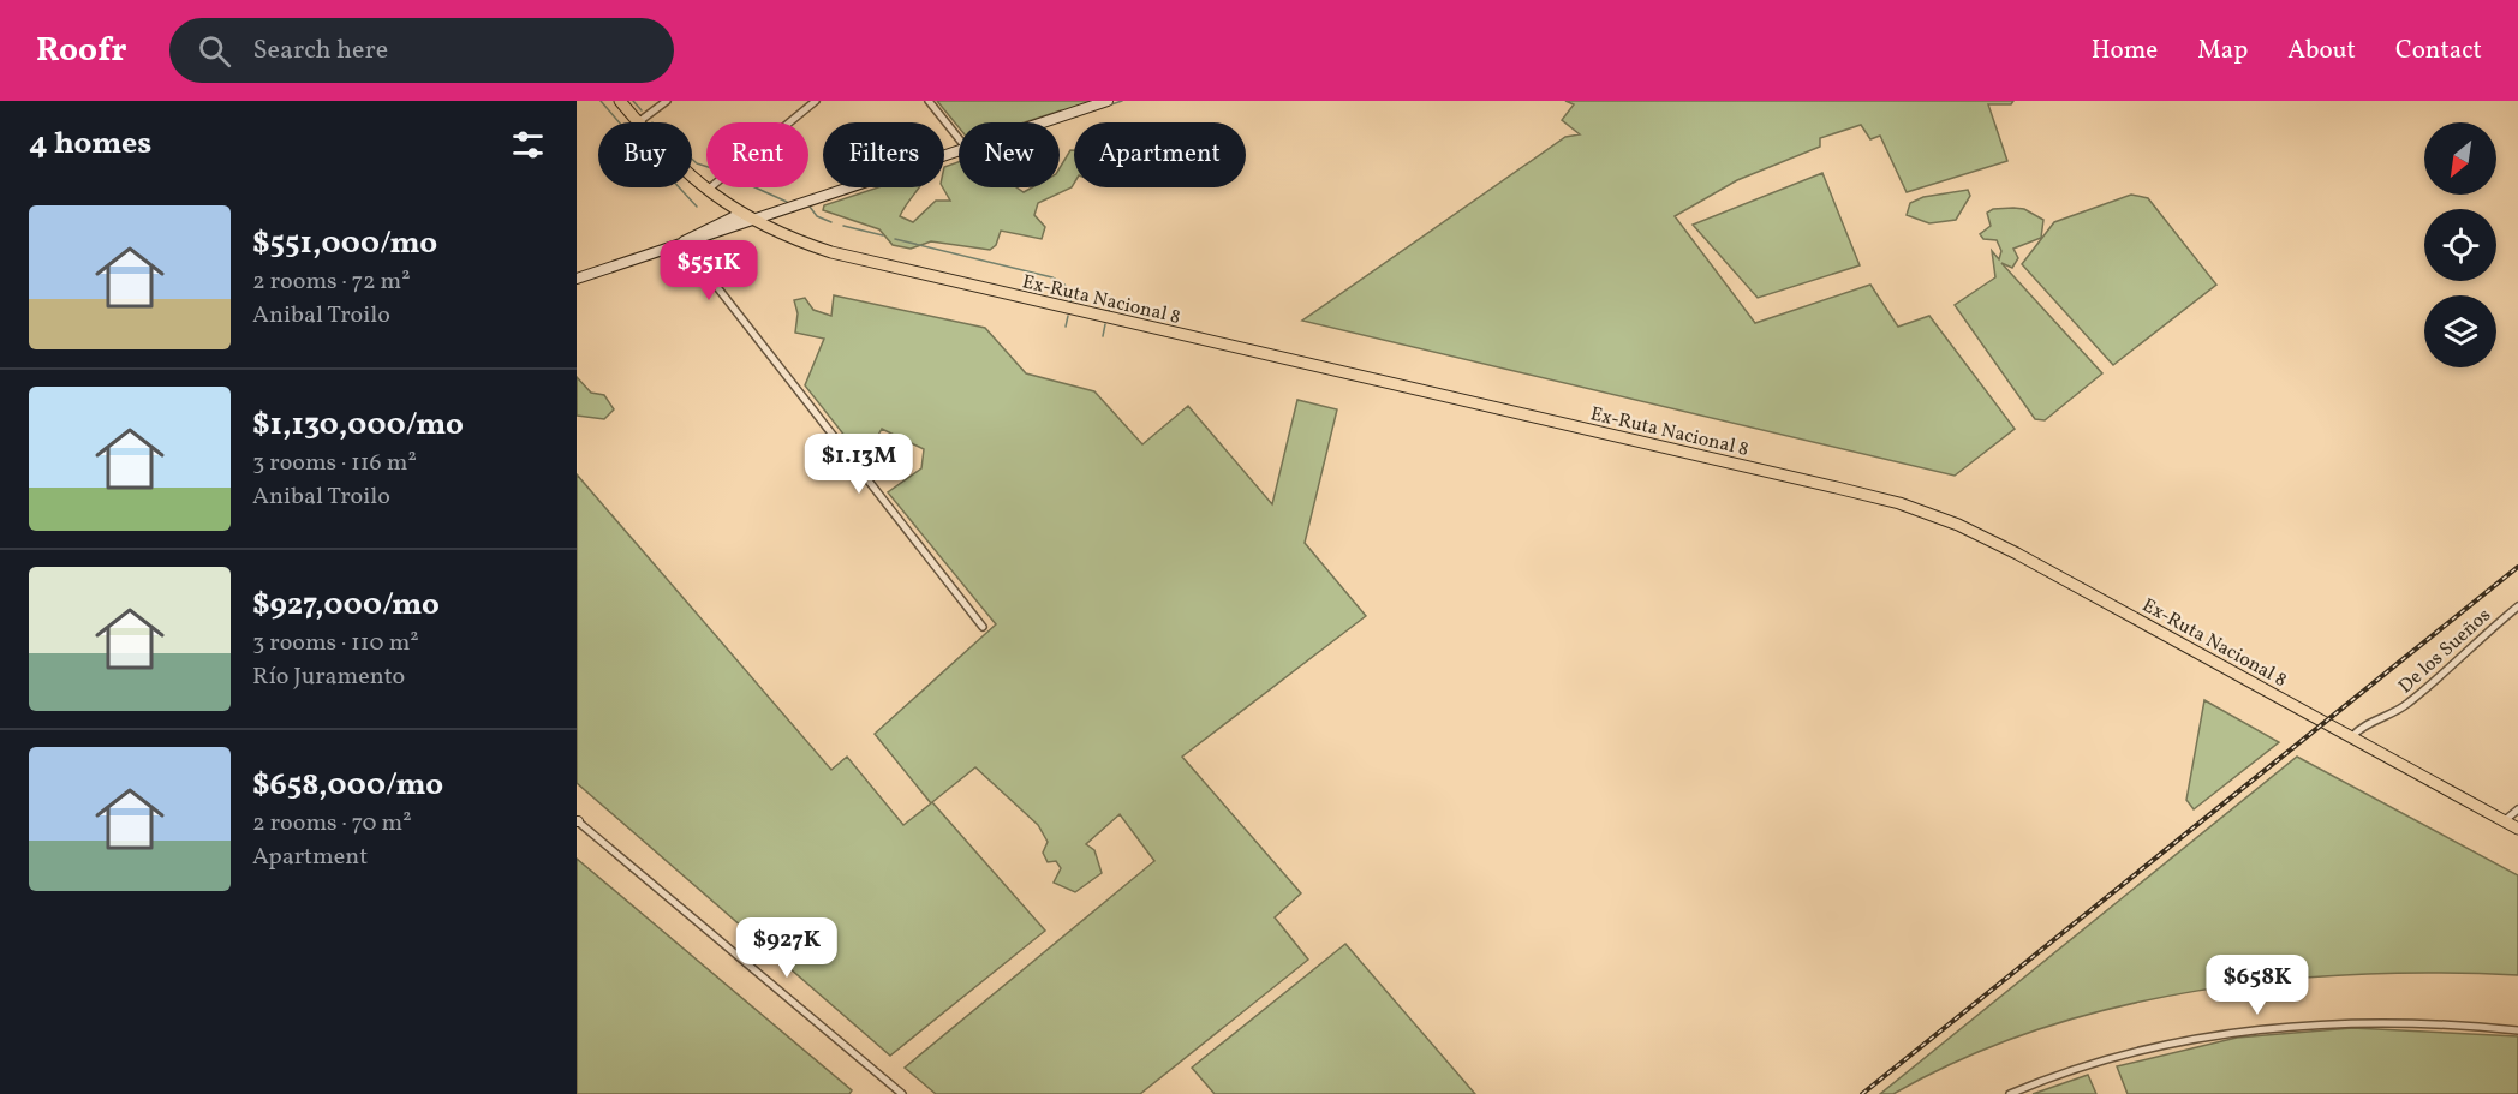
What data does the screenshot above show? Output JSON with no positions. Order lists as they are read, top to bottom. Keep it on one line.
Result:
{"streets":{"main road":["Ex-Ruta Nacional 8"],"street":["De los Sueños"]},"crossings":[["Ex-Ruta Nacional 8","De los Sueños"]],"north":"bottom left","page":{"header":"Roofr","search":"Search here","nav":["Home","Map","About","Contact"],"heading":"4 homes","chip":["Buy","Rent","Filters","New","Apartment"],"list":[{"name":"$551,000/mo","note":"2 rooms · 72 m² · Anibal Troilo"},{"name":"$1,130,000/mo","note":"3 rooms · 116 m² · Anibal Troilo"},{"name":"$927,000/mo","note":"3 rooms · 110 m² · Río Juramento"},{"name":"$658,000/mo","note":"2 rooms · 70 m² · Apartment"}],"price":["$551K","$1.13M","$927K","$658K"]}}
